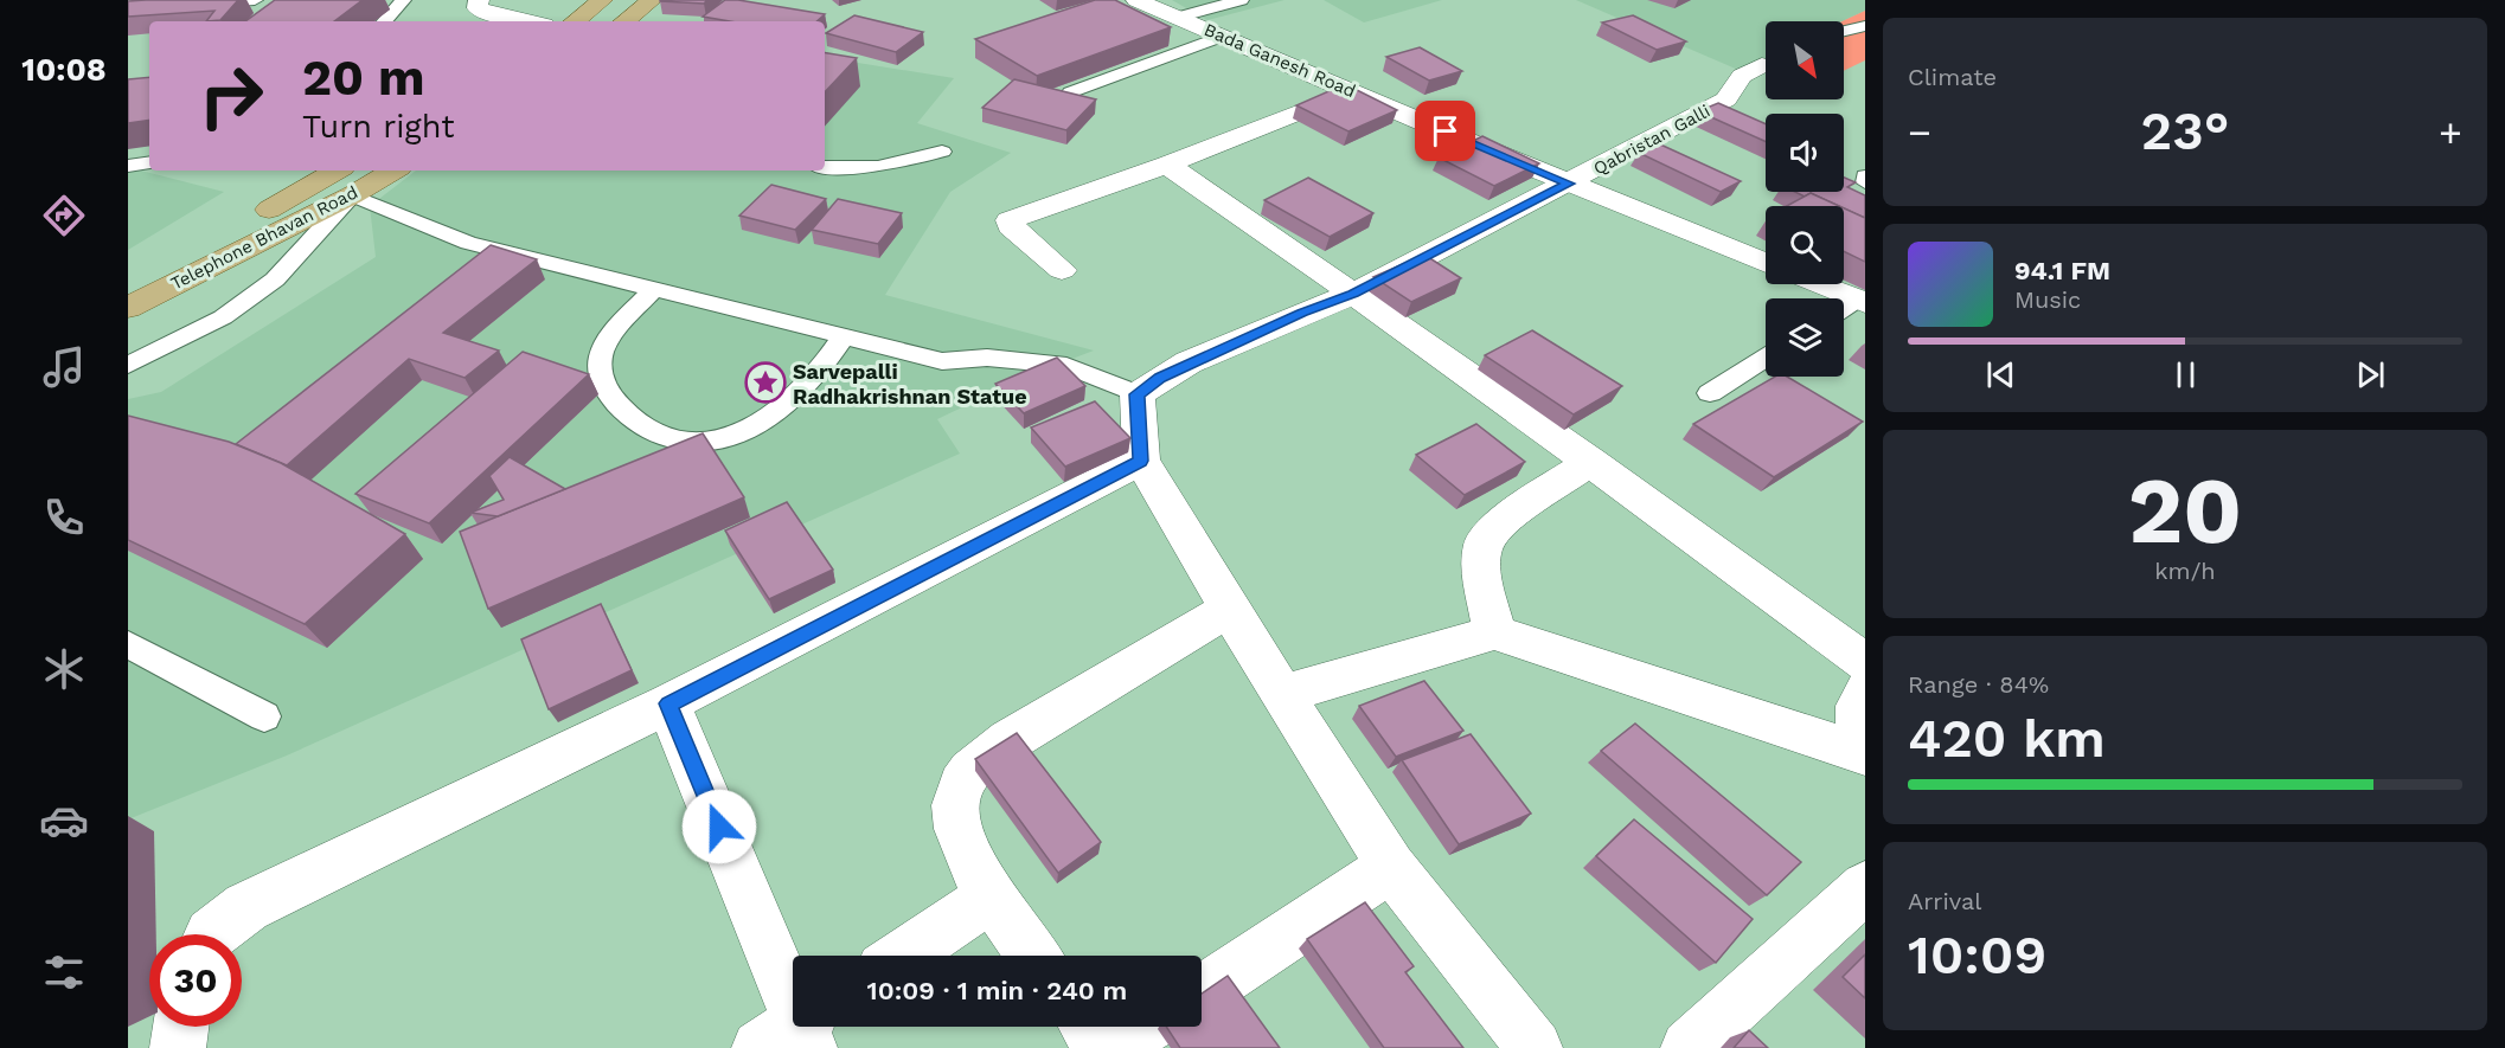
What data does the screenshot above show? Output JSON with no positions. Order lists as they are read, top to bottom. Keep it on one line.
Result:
{"streets":{"main road":["Telephone Bhavan Road"],"street":["Bada Ganesh Road","Qabristan Galli"]},"crossings":[["Bada Ganesh Road","Qabristan Galli"]],"places":{"place":["Sarvepalli Radhakrishnan Statue"]},"north":"bottom right","page":{"tabs":"10:08","tile":["Climate",["20","km/h"],["Range · 84%","420 km"],["Arrival","10:09"]],"turn":["20 m","Turn right"],"heat":["−","23°","+"],"song":["94.1 FM","Music"],"limit":"30","trip":"10:09 · 1 min · 240 m"}}
